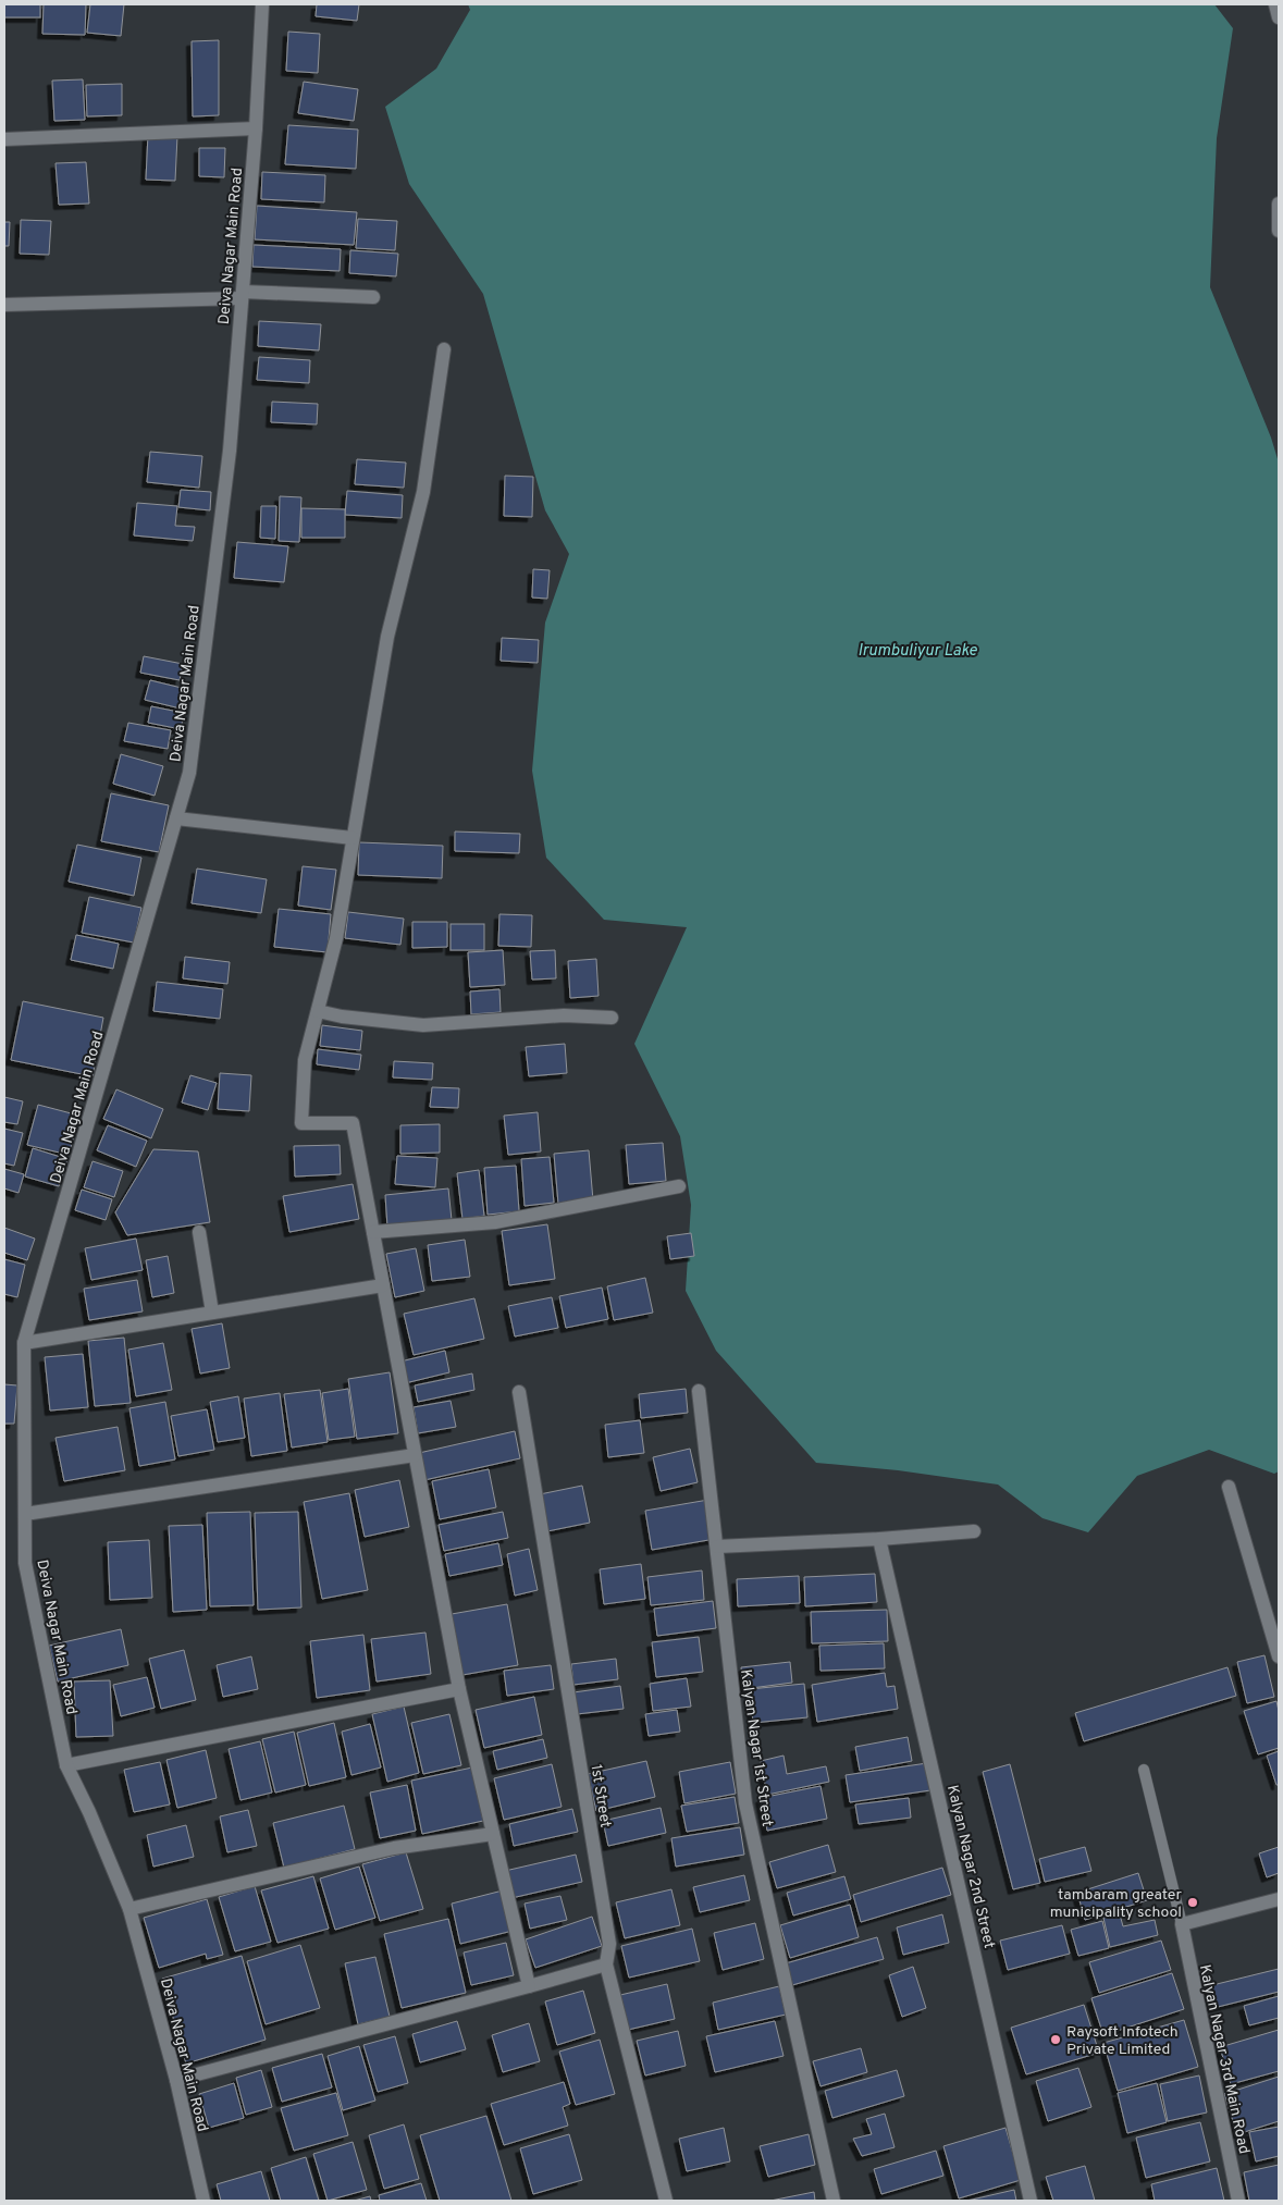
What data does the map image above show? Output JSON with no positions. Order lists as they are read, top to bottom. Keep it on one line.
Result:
{"streets":{"street":["Deiva Nagar Main Road","Kalyan Nagar 1st Street","1st Street","Kalyan Nagar 2nd Street","Kalyan Nagar 3rd Main Road"]},"water":["Irumbuliyur Lake"],"places":["tambaram greater municipality school","Raysoft Infotech Private Limited"]}
